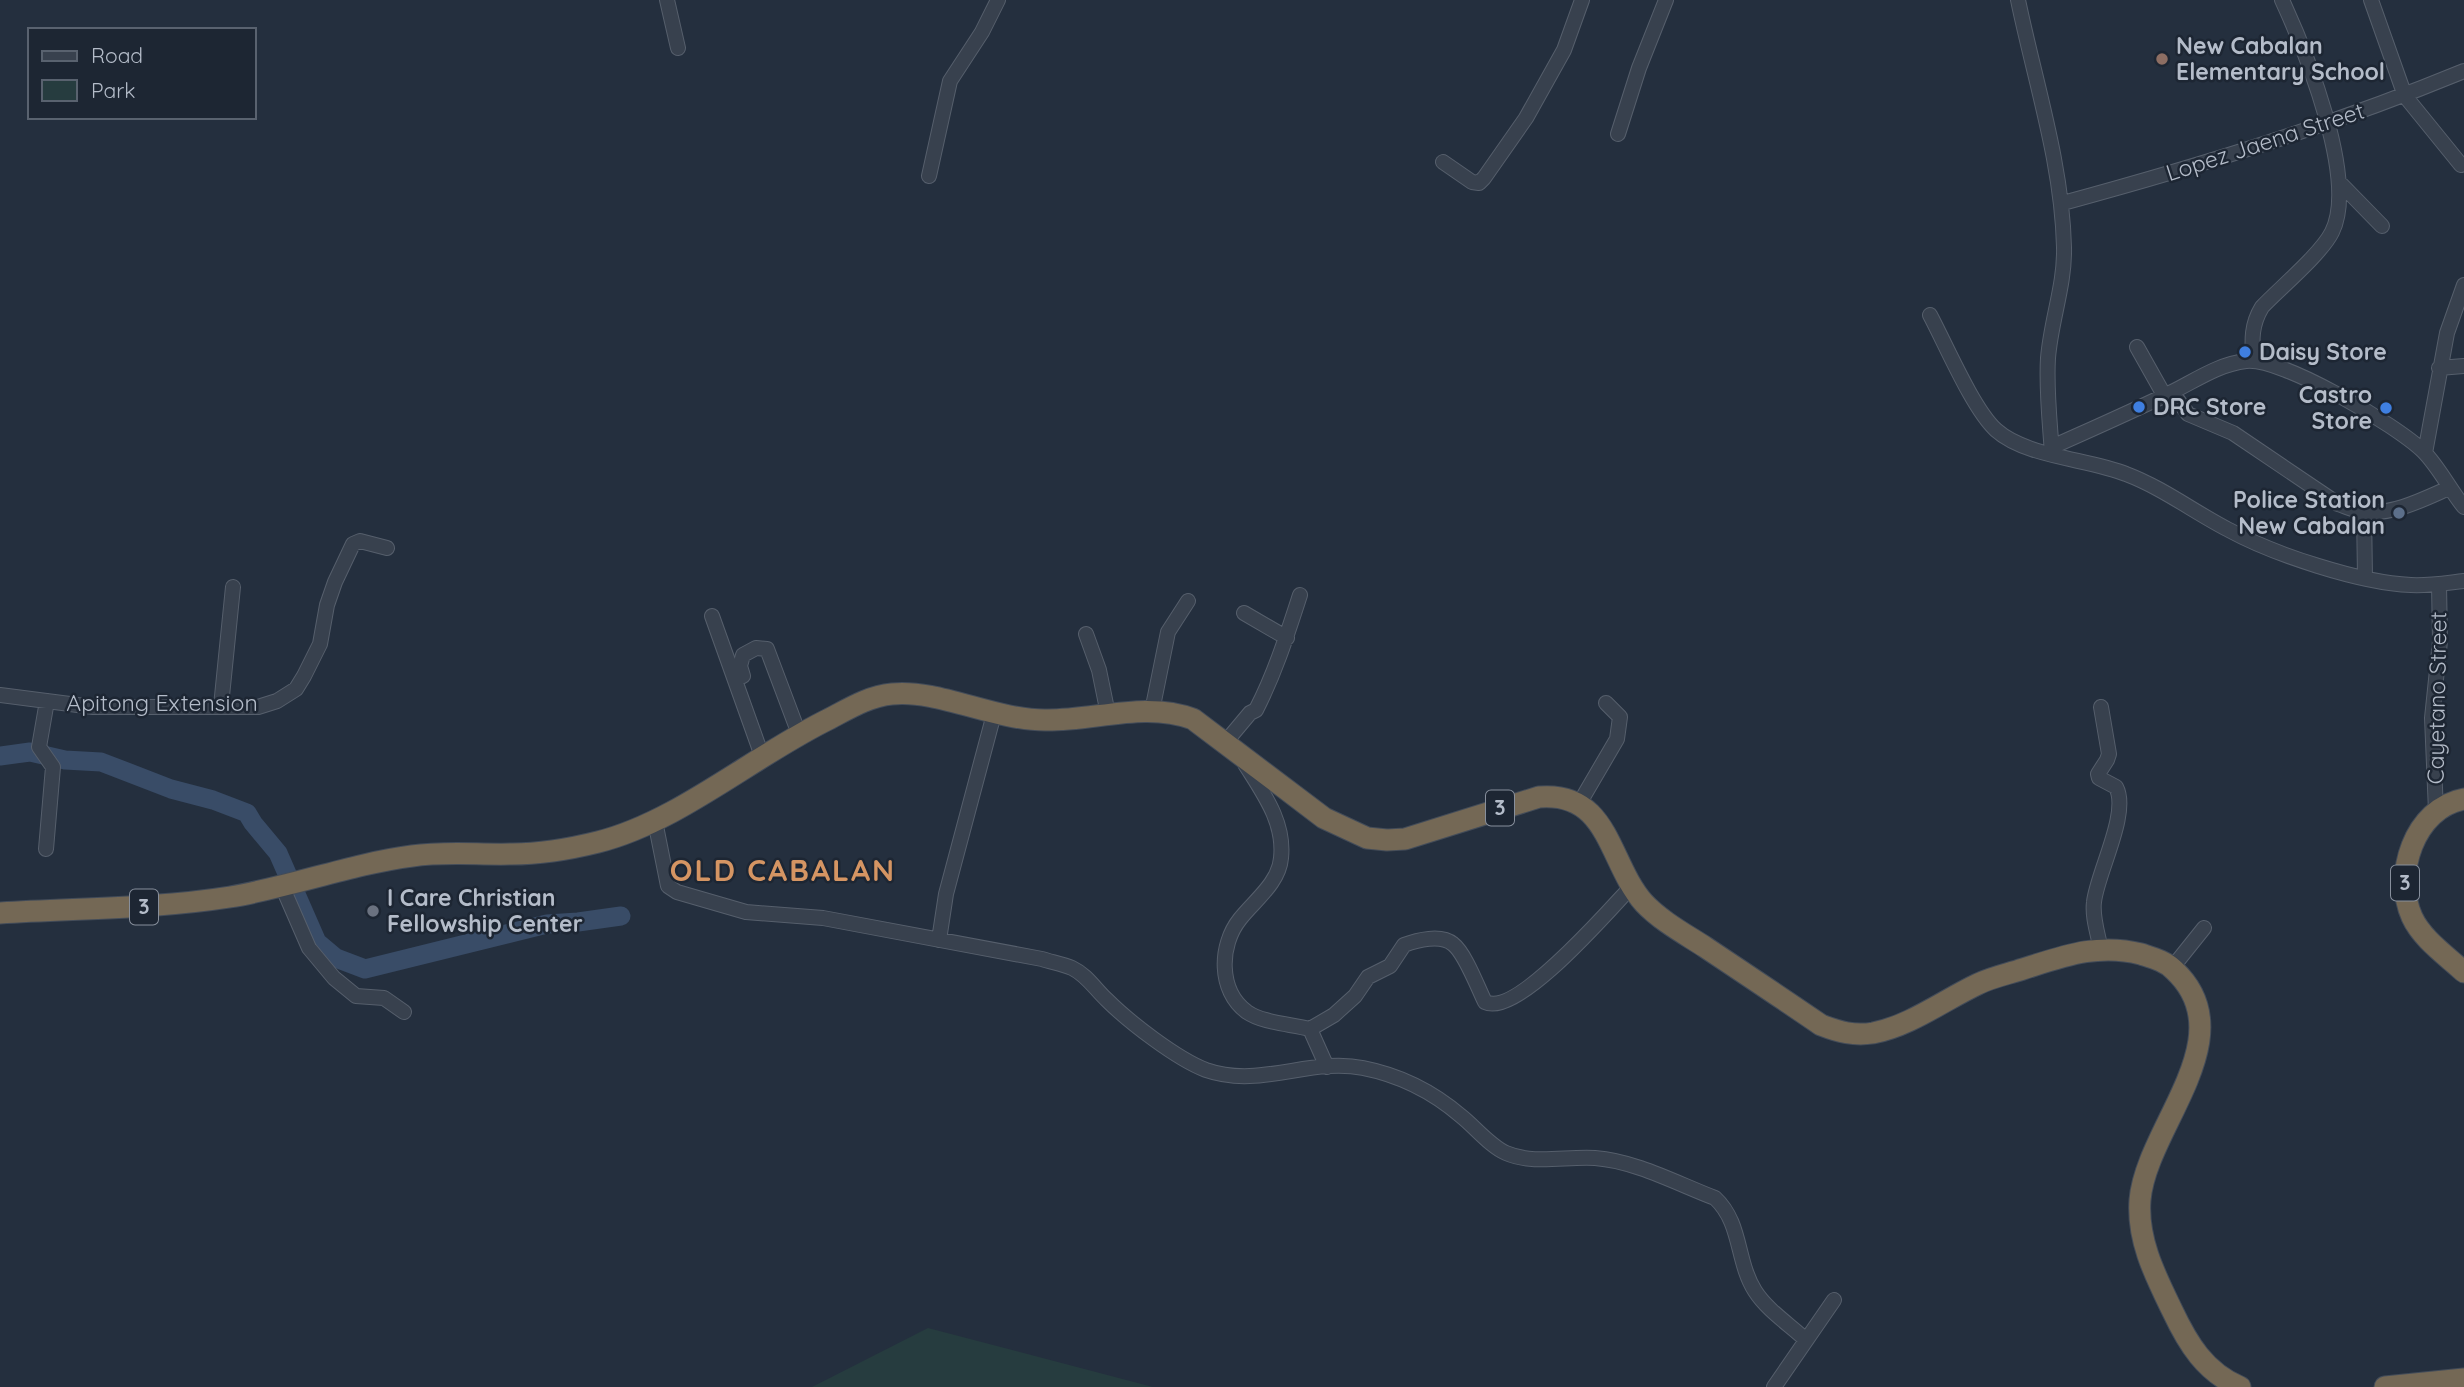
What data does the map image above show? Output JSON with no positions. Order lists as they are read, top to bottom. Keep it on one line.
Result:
{"streets":{"highway":["3"],"street":["Lopez Jaena Street","Cayetano Street","Apitong Extension"]},"crossings":[["Cayetano Street","3"]],"districts":["OLD CABALAN"],"places":["New Cabalan Elementary School","Daisy Store","DRC Store","Castro Store","Police Station New Cabalan","I Care Christian Fellowship Center"],"legend":["Road","Park"]}
